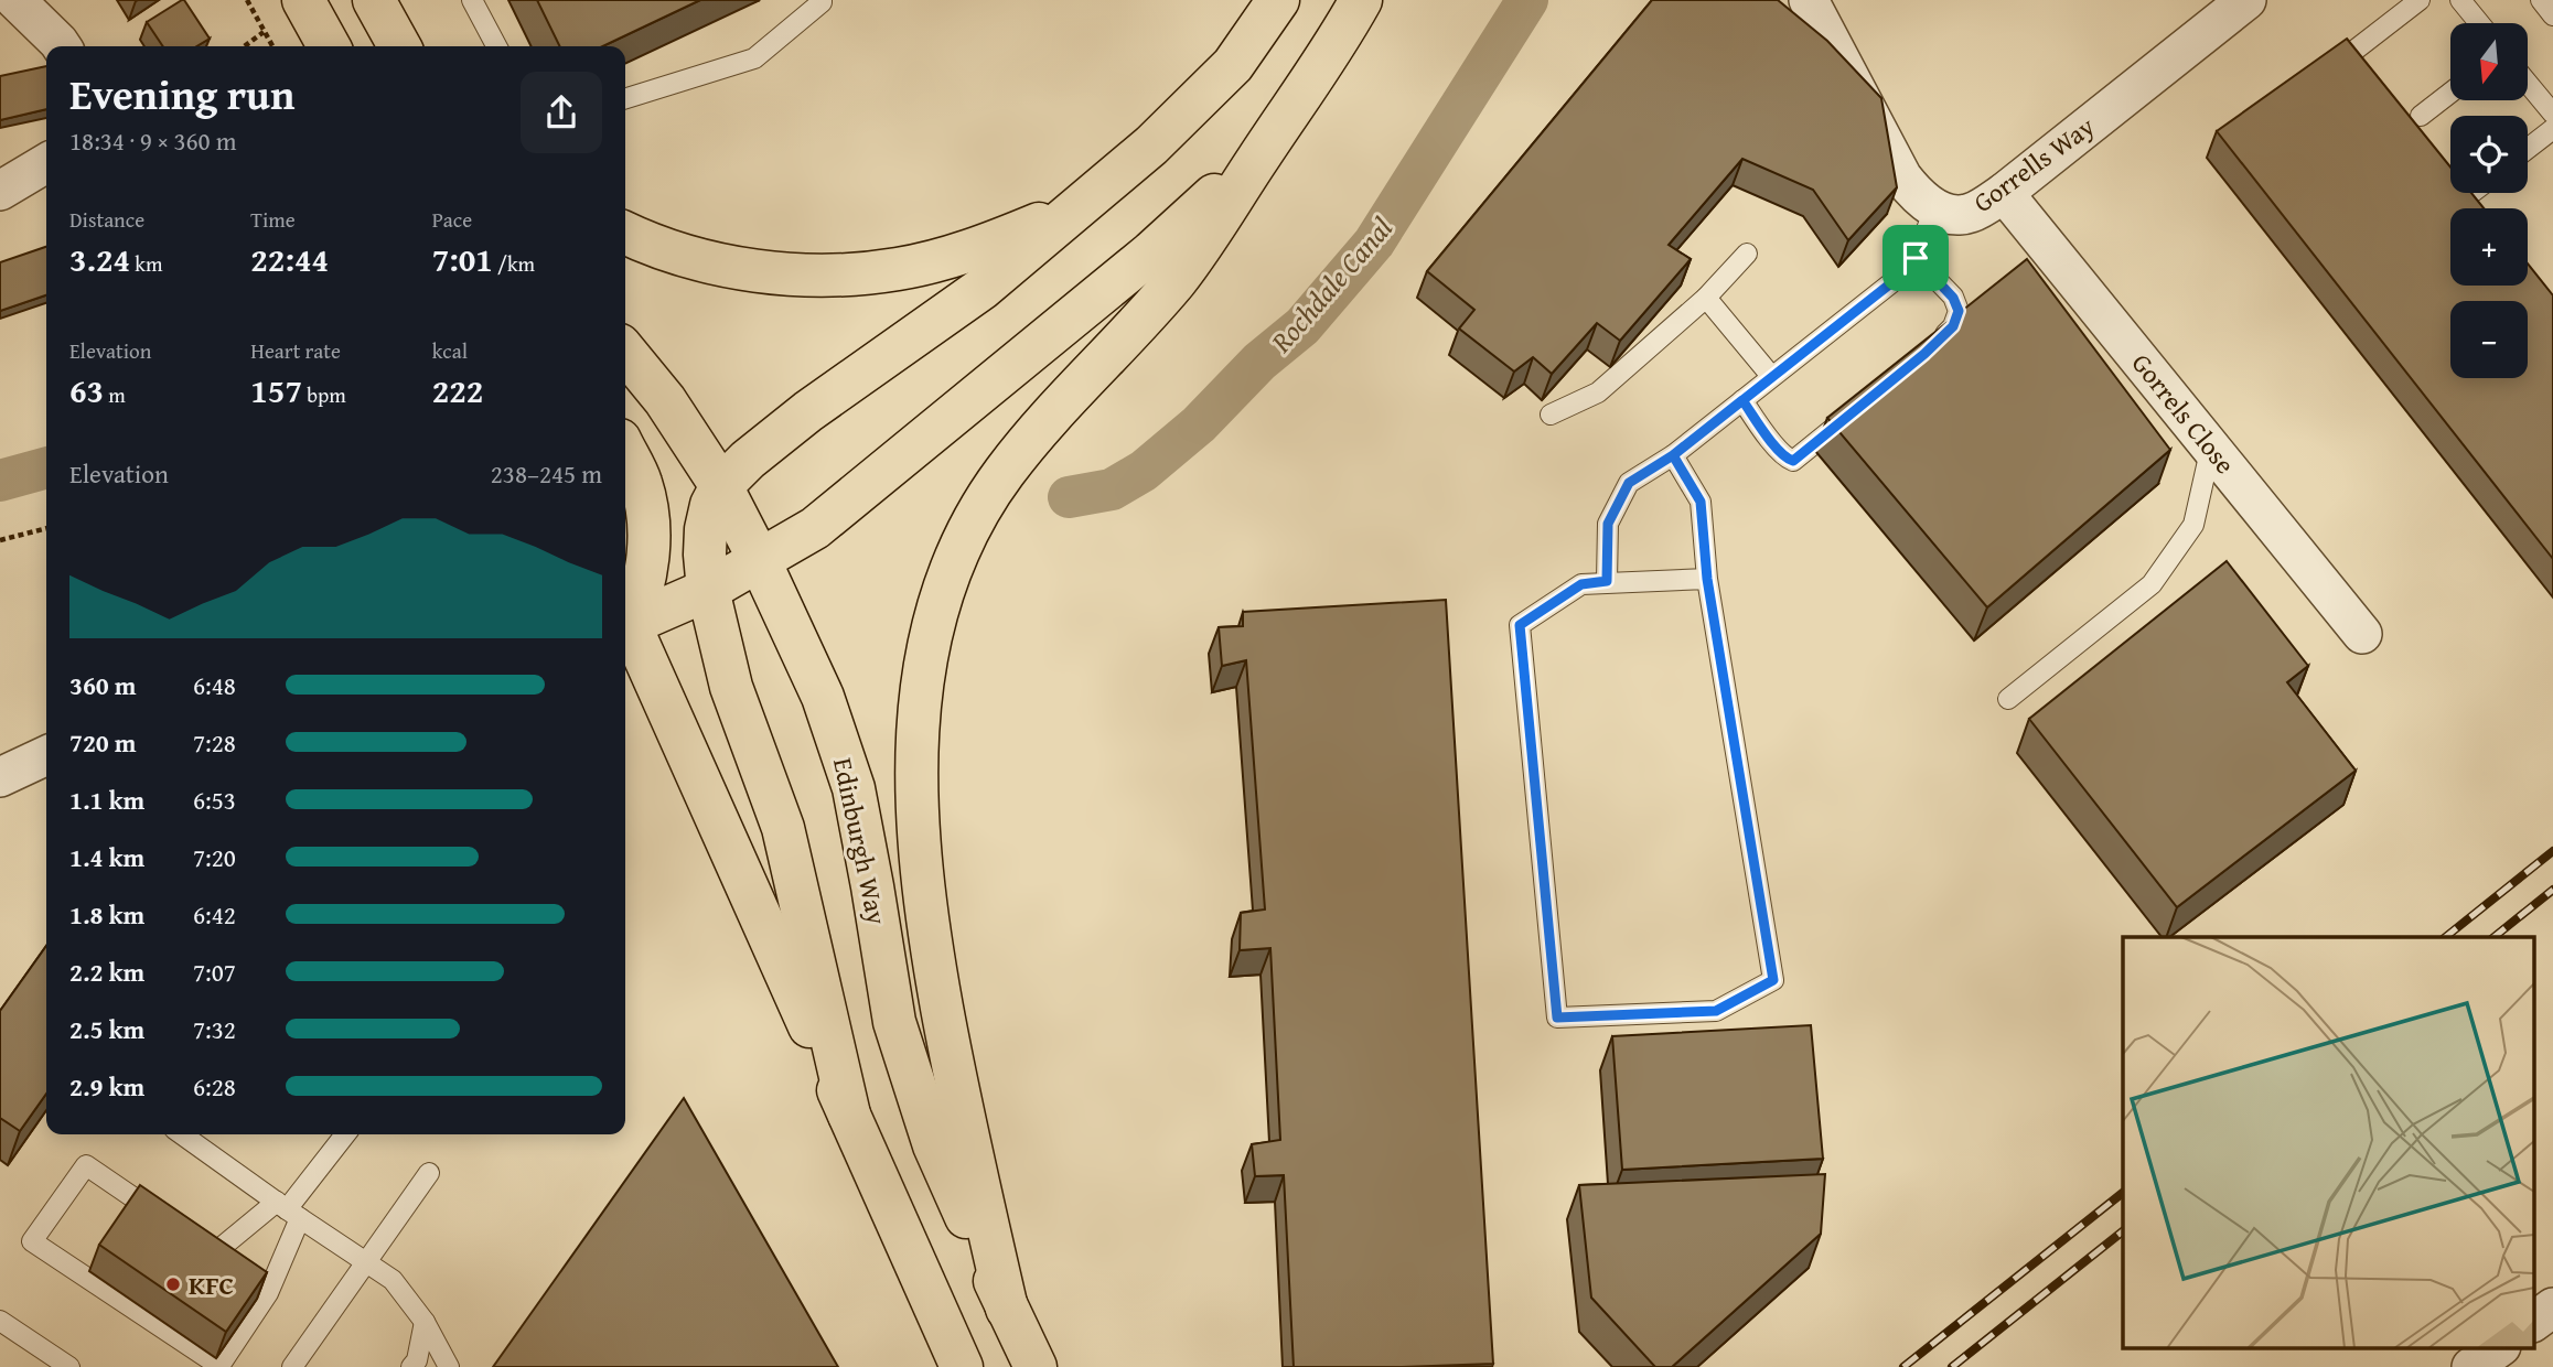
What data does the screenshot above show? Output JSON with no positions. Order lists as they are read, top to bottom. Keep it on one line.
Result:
{"streets":{"highway":["Edinburgh Way"],"street":["Gorrells Way","Gorrels Close"]},"crossings":[["Gorrells Way","Gorrels Close"]],"water":["Rochdale Canal"],"places":["KFC"],"north":"bottom","page":{"map_buttons":["+","−"],"heading":["Evening run","18:34 · 9 × 360 m"],"stats":[["Distance","3.24 km"],["Time","22:44"],["Pace","7:01 /km"],["Elevation","63 m"],["Heart rate","157 bpm"],["kcal","222"]],"chart":["Elevation","238–245 m"],"list":[{"name":"360 m","note":"6:48"},{"name":"720 m","note":"7:28"},{"name":"1.1 km","note":"6:53"},{"name":"1.4 km","note":"7:20"},{"name":"1.8 km","note":"6:42"},{"name":"2.2 km","note":"7:07"},{"name":"2.5 km","note":"7:32"},{"name":"2.9 km","note":"6:28"}]}}
